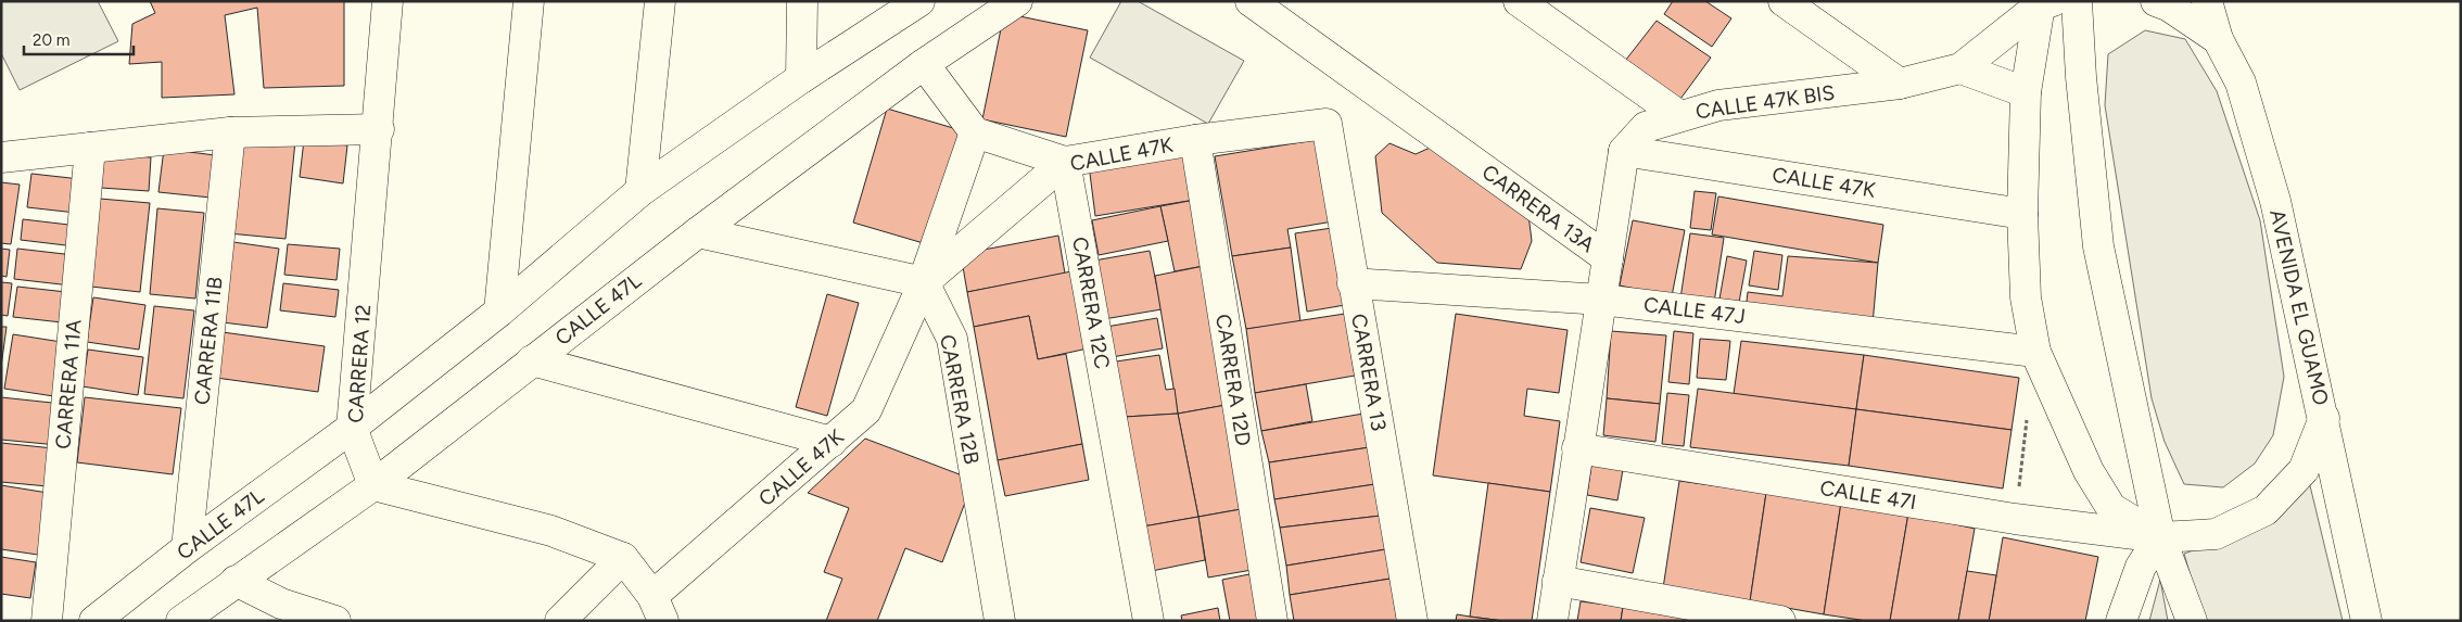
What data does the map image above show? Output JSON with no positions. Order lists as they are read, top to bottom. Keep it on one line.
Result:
{"streets":{"street":["CALLE 47K BIS","CALLE 47K","CARRERA 13A","CARRERA 12C","AVENIDA EL GUAMO","CALLE 47L","CALLE 47J","CARRERA 11B","CARRERA 12","CARRERA 13","CARRERA 12D","CARRERA 11A","CARRERA 12B","CALLE 47I"]},"crossings":[["CALLE 47K BIS","CALLE 47K"],["CALLE 47K","CARRERA 12C"],["CALLE 47K","CARRERA 13"],["CALLE 47K","CARRERA 12D"],["CALLE 47K","CARRERA 12B"],["CARRERA 13A","CALLE 47J"],["CARRERA 13A","CALLE 47I"],["AVENIDA EL GUAMO","CALLE 47I"],["CALLE 47L","CARRERA 11B"],["CALLE 47L","CARRERA 12"],["CALLE 47J","CARRERA 13"]],"scale_bar":"20 m"}
